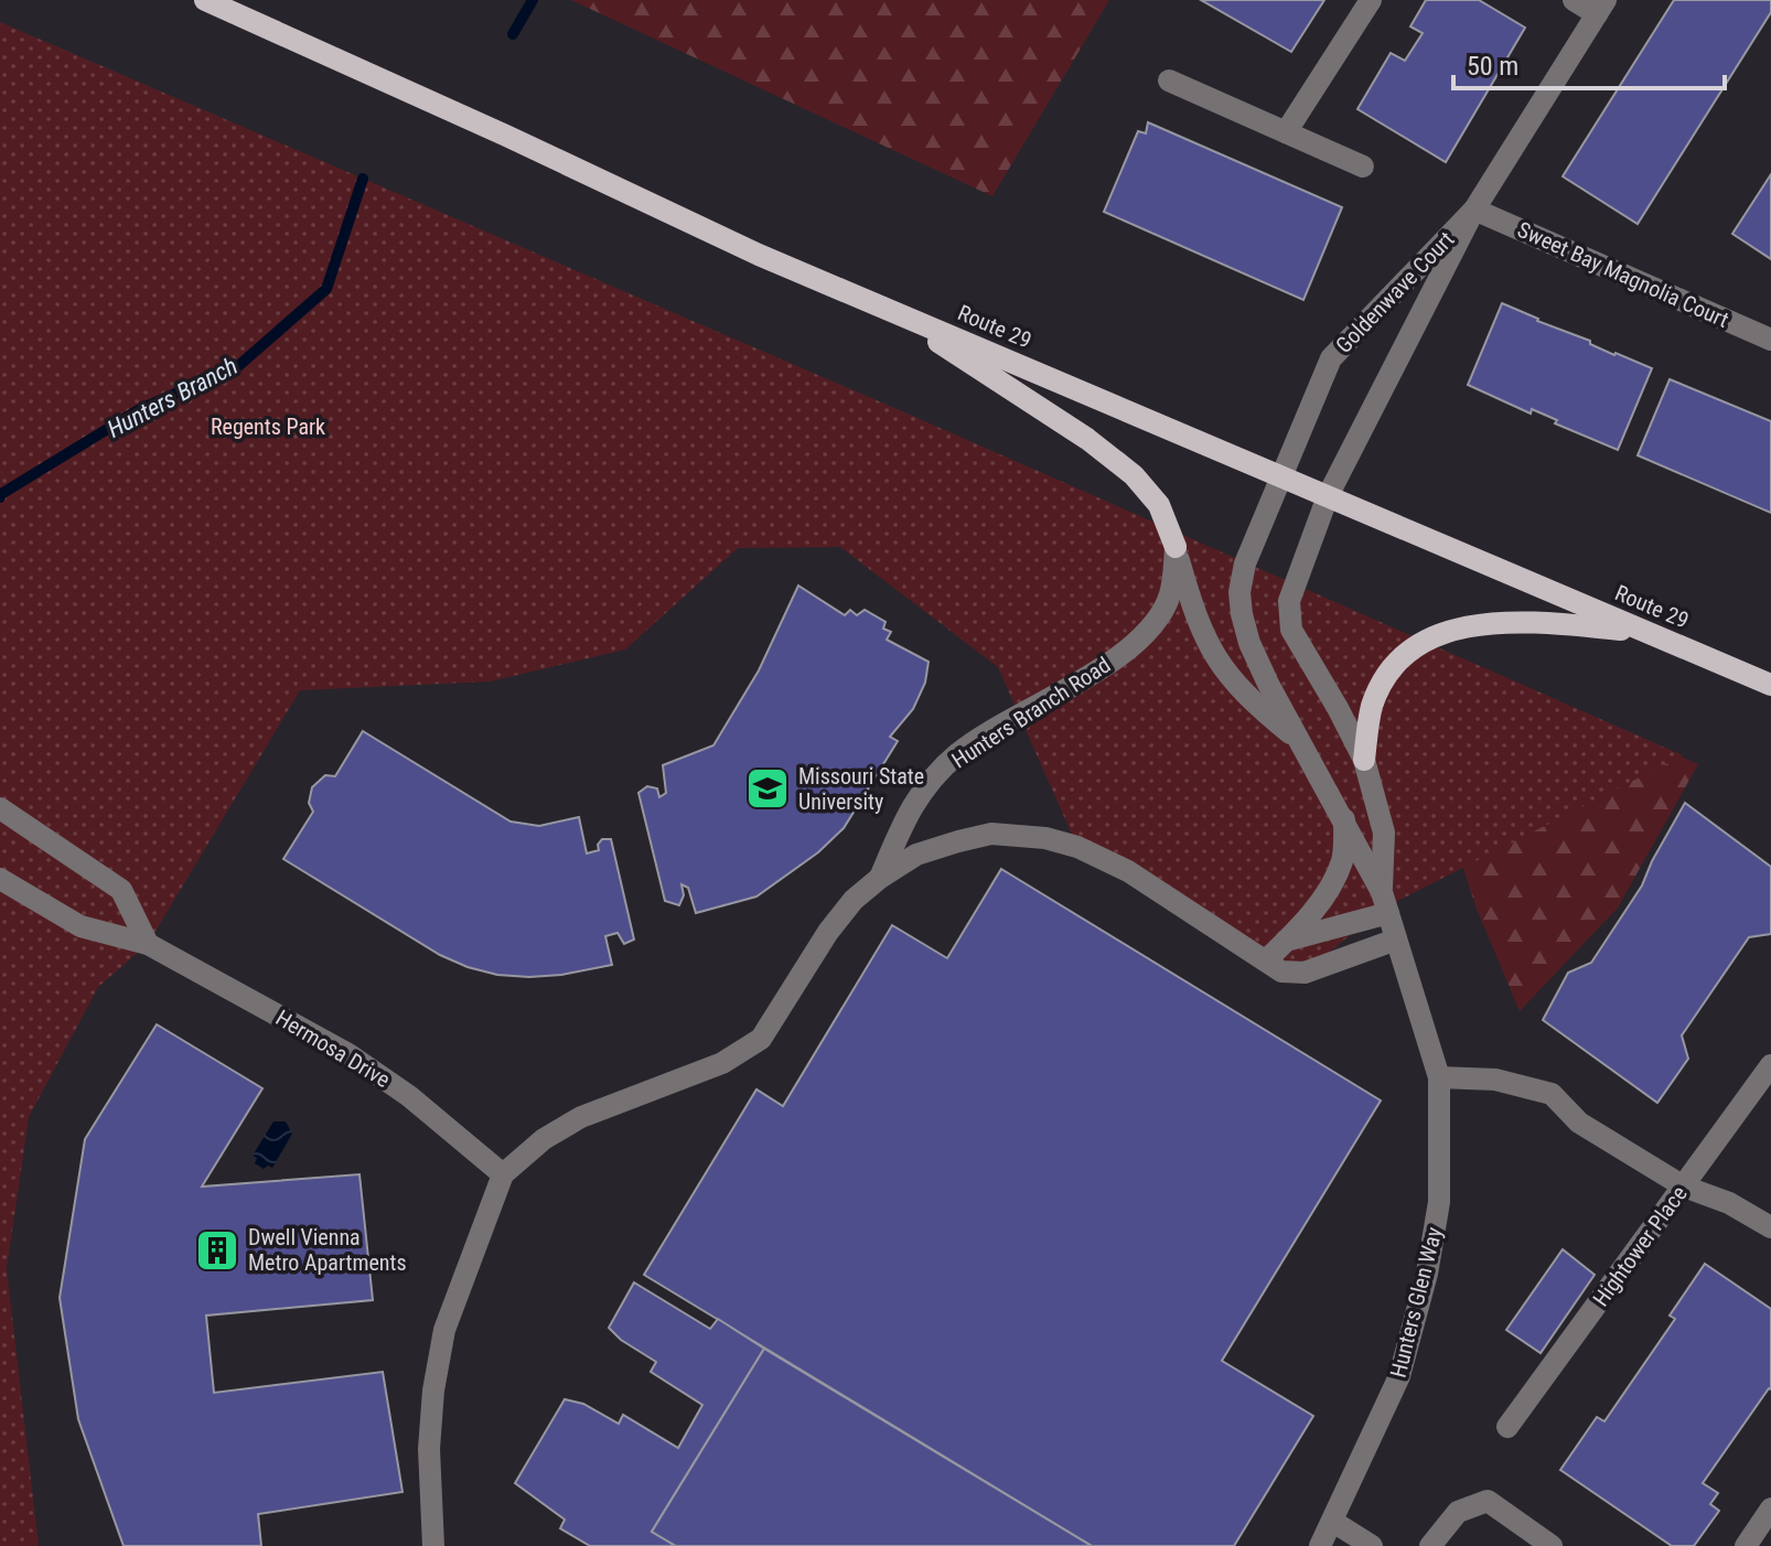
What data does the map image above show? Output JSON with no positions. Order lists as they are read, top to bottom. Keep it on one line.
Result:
{"streets":{"main road":["Route 29"],"street":["Sweet Bay Magnolia Court","Goldenwave Court","Hunters Branch Road","Hermosa Drive","Hightower Place","Hunters Glen Way"]},"crossings":[["Sweet Bay Magnolia Court","Goldenwave Court"],["Goldenwave Court","Route 29"],["Goldenwave Court","Hunters Glen Way"],["Route 29","Hunters Glen Way"],["Hunters Branch Road","Hermosa Drive"],["Hunters Branch Road","Hunters Glen Way"]],"water":["Hunters Branch"],"parks":["Regents Park"],"places":{"school or university":["Missouri State University"],"building":["Dwell Vienna Metro Apartments"]},"scale_bar":"50 m"}
